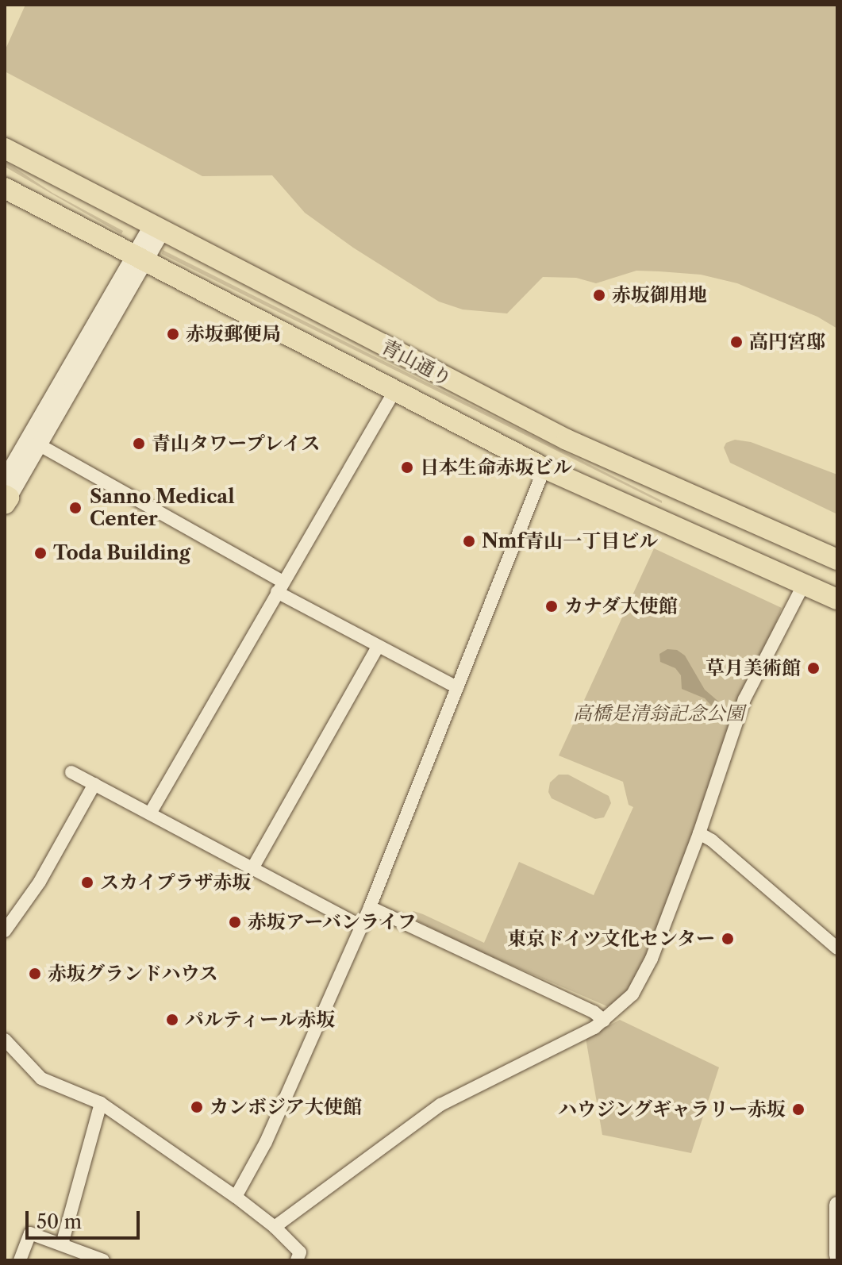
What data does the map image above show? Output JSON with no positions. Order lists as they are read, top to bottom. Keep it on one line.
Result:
{"streets":{"highway":["青山通り"]},"parks":["高橋是清翁記念公園"],"places":["赤坂御用地","赤坂郵便局","高円宮邸","青山タワープレイス","日本生命赤坂ビル","Sanno Medical Center","Nmf青山一丁目ビル","Toda Building","カナダ大使館","草月美術館","スカイプラザ赤坂","赤坂アーバンライフ","東京ドイツ文化センター","赤坂グランドハウス","パルティール赤坂","カンボジア大使館","ハウジングギャラリー赤坂"],"scale_bar":"50 m"}
